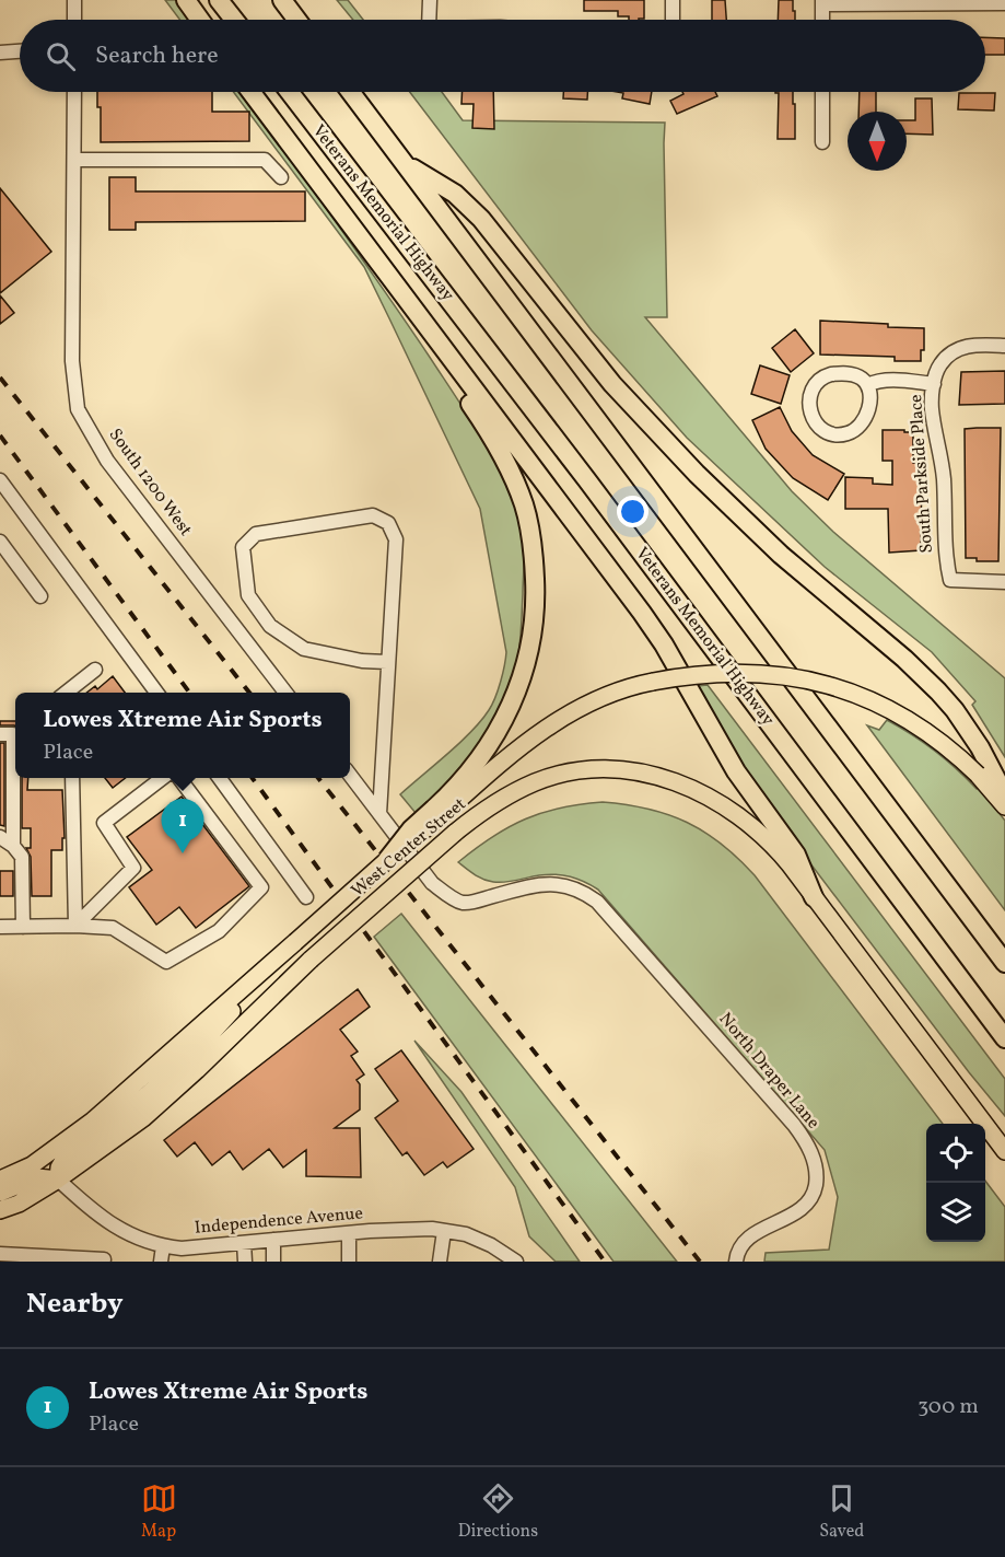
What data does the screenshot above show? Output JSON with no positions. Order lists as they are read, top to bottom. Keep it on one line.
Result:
{"streets":{"highway":["Veterans Memorial Highway"],"main road":["West Center Street"],"street":["South Parkside Place","South 1200 West","North Draper Lane","Independence Avenue"]},"crossings":[["West Center Street","Independence Avenue"]],"north":"bottom","page":{"search":"Search here","popup":["Lowes Xtreme Air Sports","Place"],"pins":"1","heading":"Nearby","list":[{"mark":"1","name":"Lowes Xtreme Air Sports","note":"Place","value":"300 m"}],"nav":["Map","Directions","Saved"]}}
